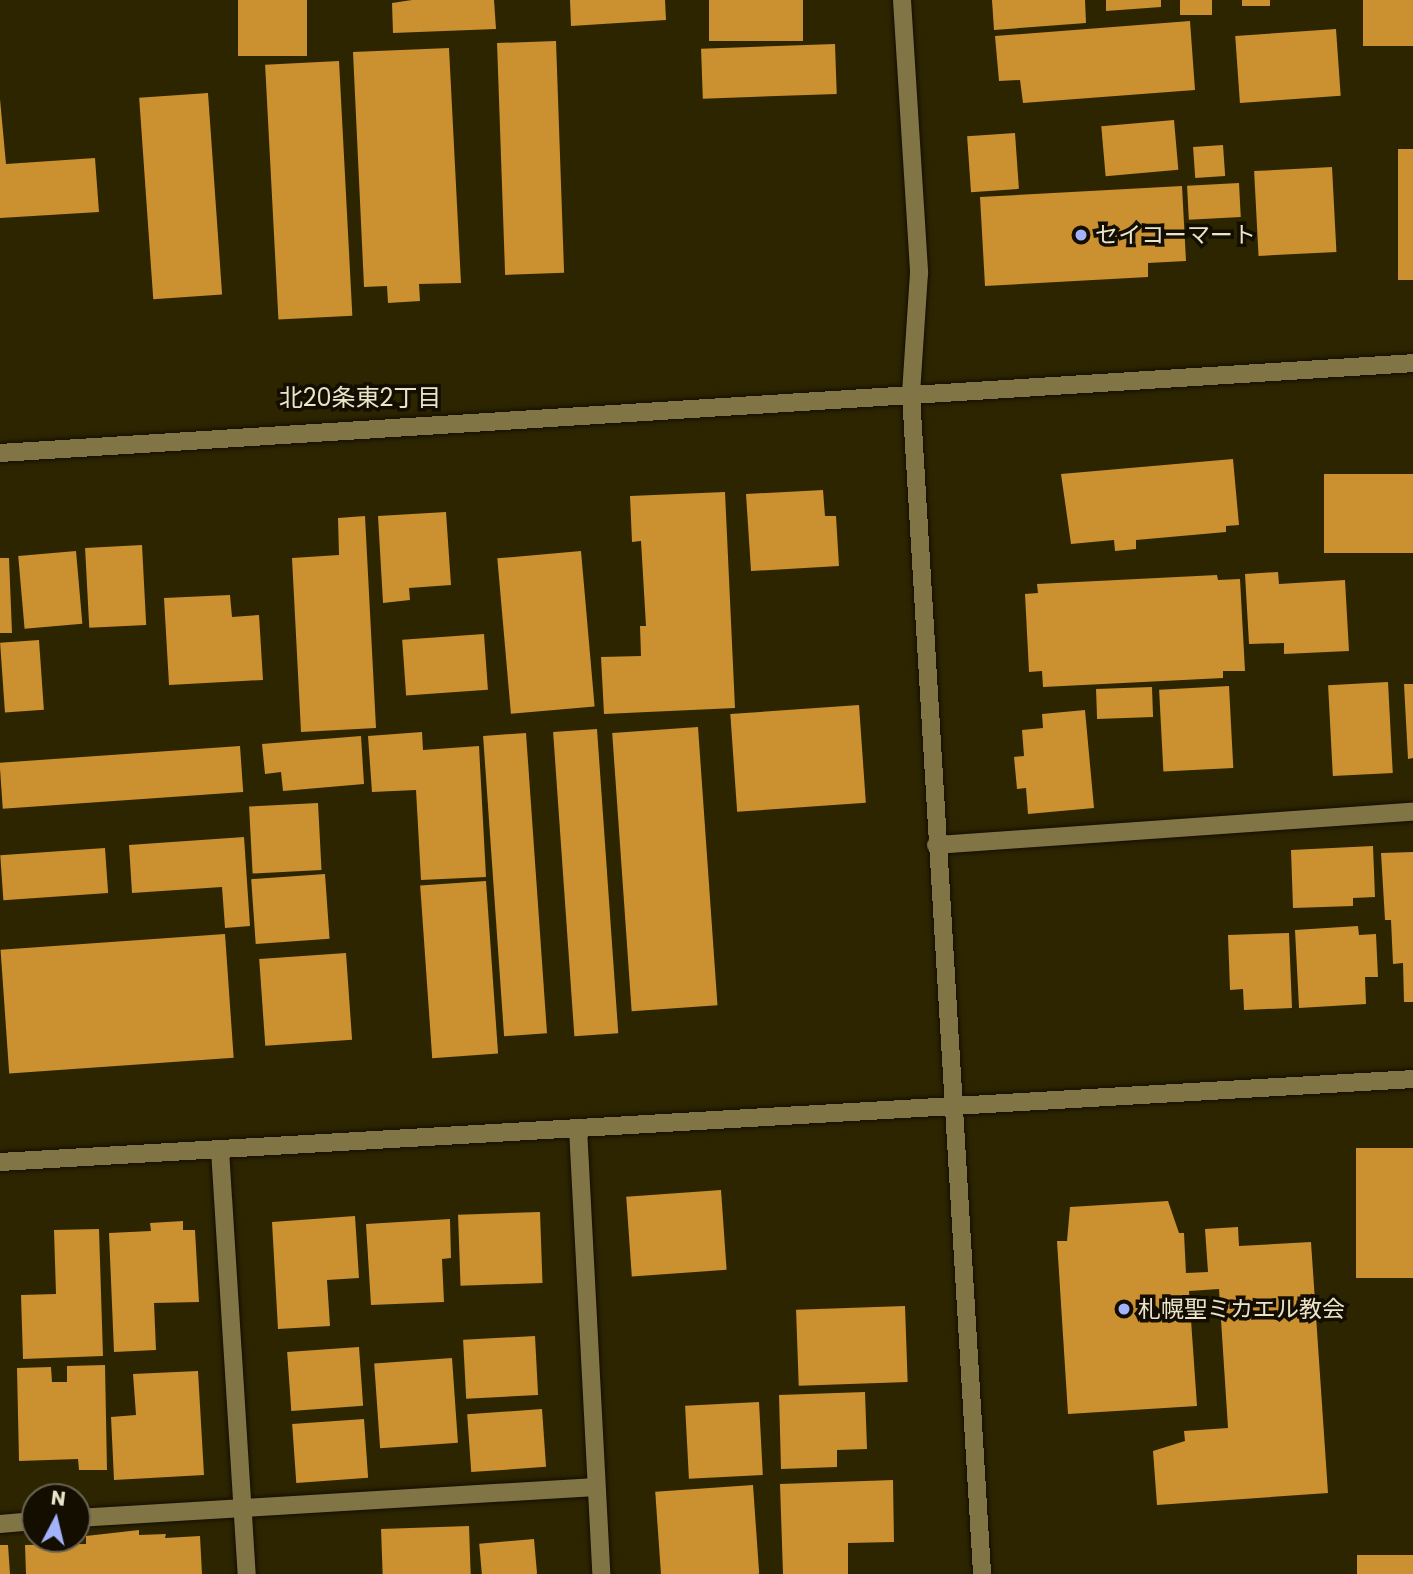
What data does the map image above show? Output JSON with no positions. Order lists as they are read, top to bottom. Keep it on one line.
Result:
{"districts":["北20条東2丁目"],"places":["セイコーマート","札幌聖ミカエル教会"],"north":"top"}
